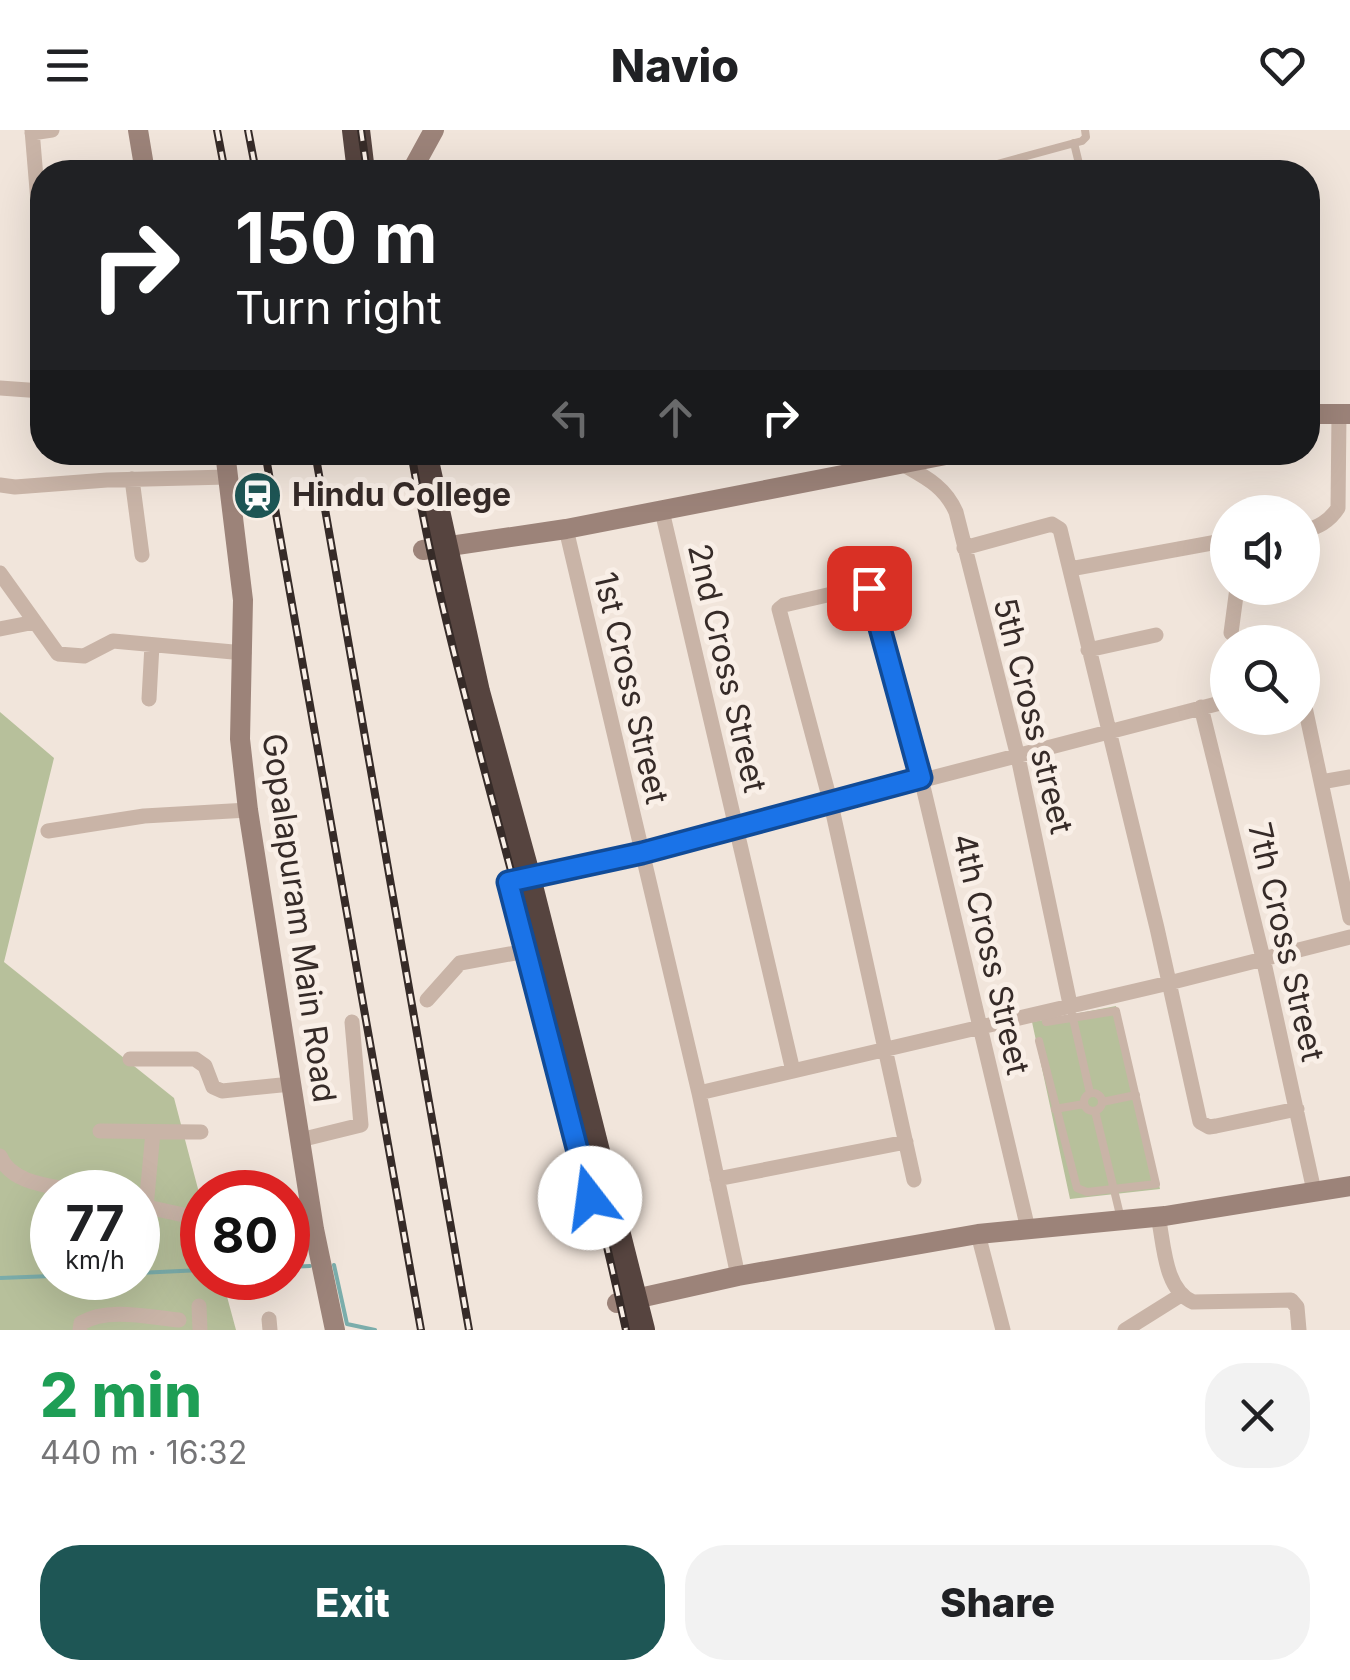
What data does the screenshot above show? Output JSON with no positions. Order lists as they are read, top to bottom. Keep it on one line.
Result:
{"streets":{"street":["2nd Cross Street","1st Cross Street","5th Cross street","Gopalapuram Main Road","7th Cross Street","4th Cross Street"]},"places":{"station":["Hindu College"]},"page":{"header":"Navio","turn":["150 m","Turn right"],"speed":"77 km/h","limit":"80","heading":["2 min","440 m · 16:32"],"buttons":["Exit","Share"]}}
